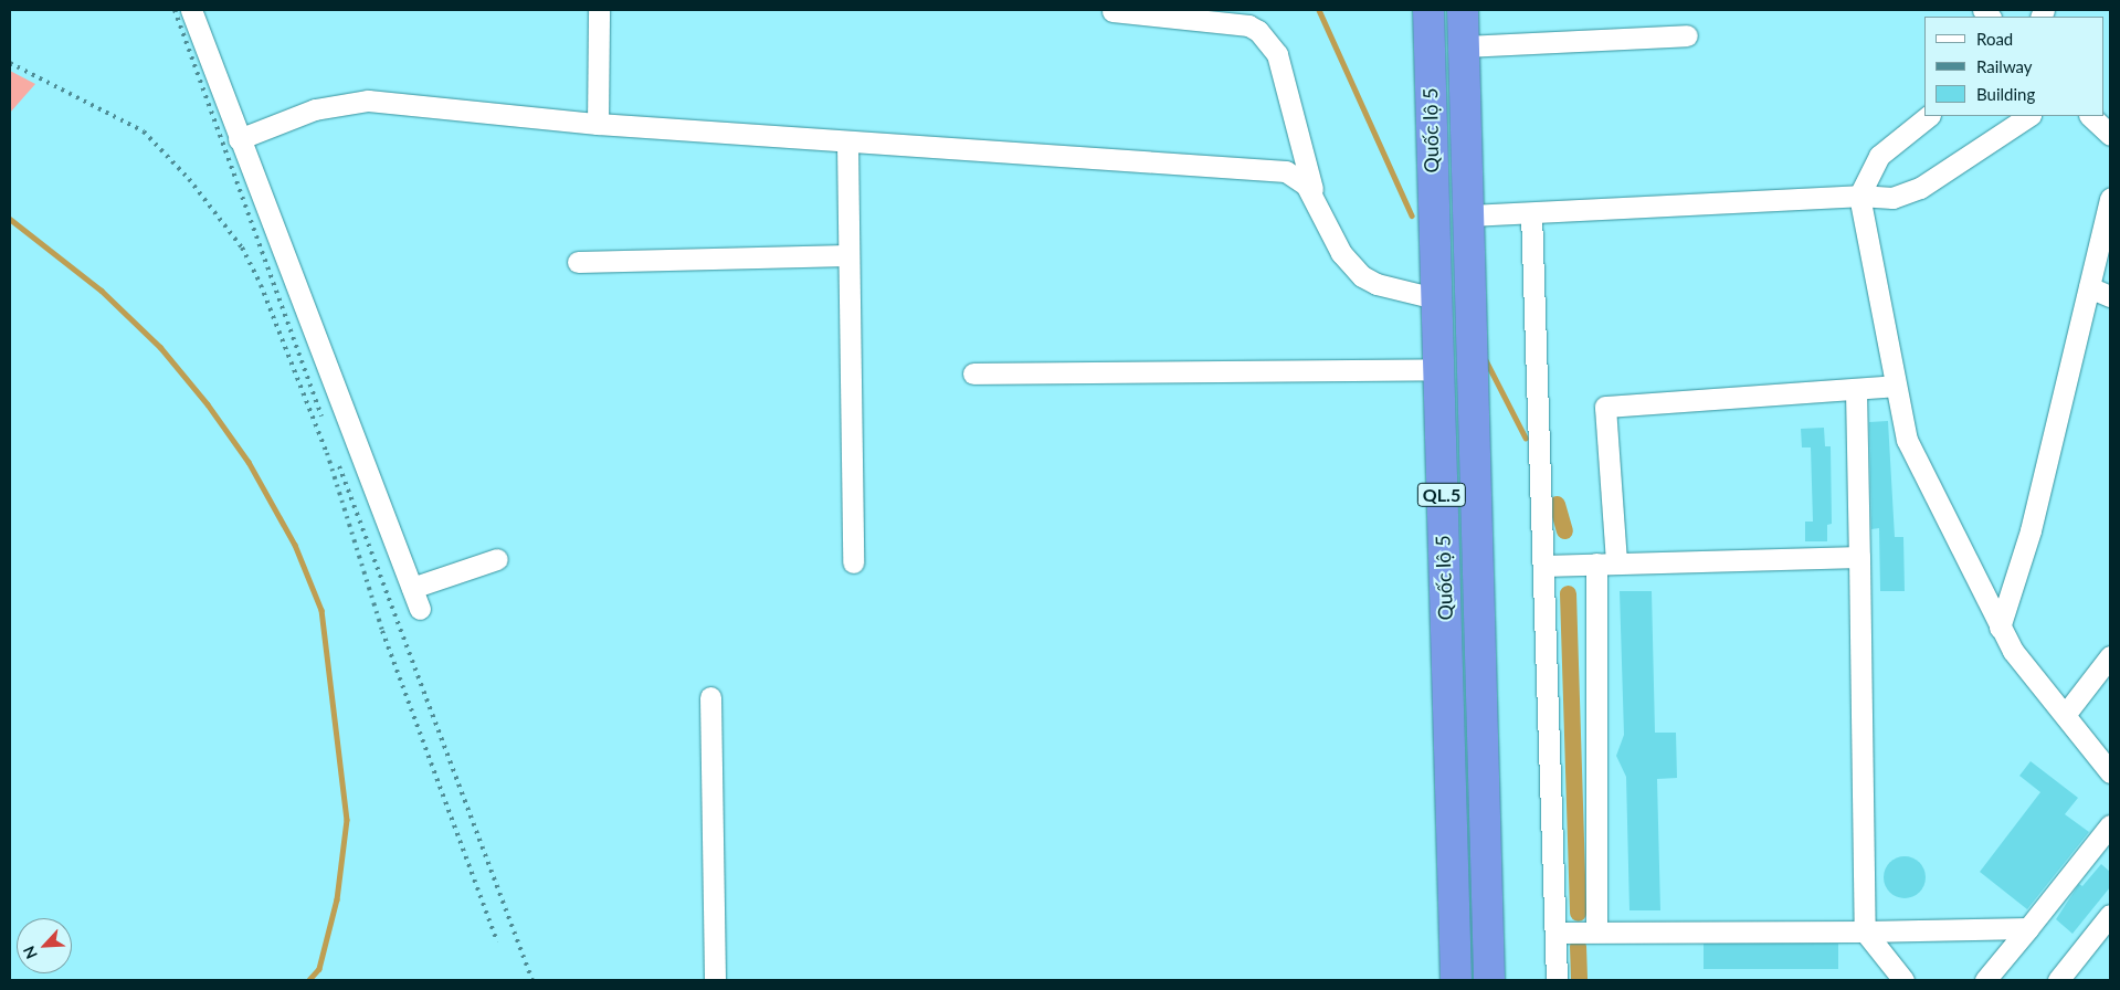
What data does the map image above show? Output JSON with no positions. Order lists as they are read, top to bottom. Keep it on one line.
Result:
{"streets":{"highway":["Quốc lộ 5","QL.5"]},"legend":["Road","Railway","Building"],"north":"bottom left"}
